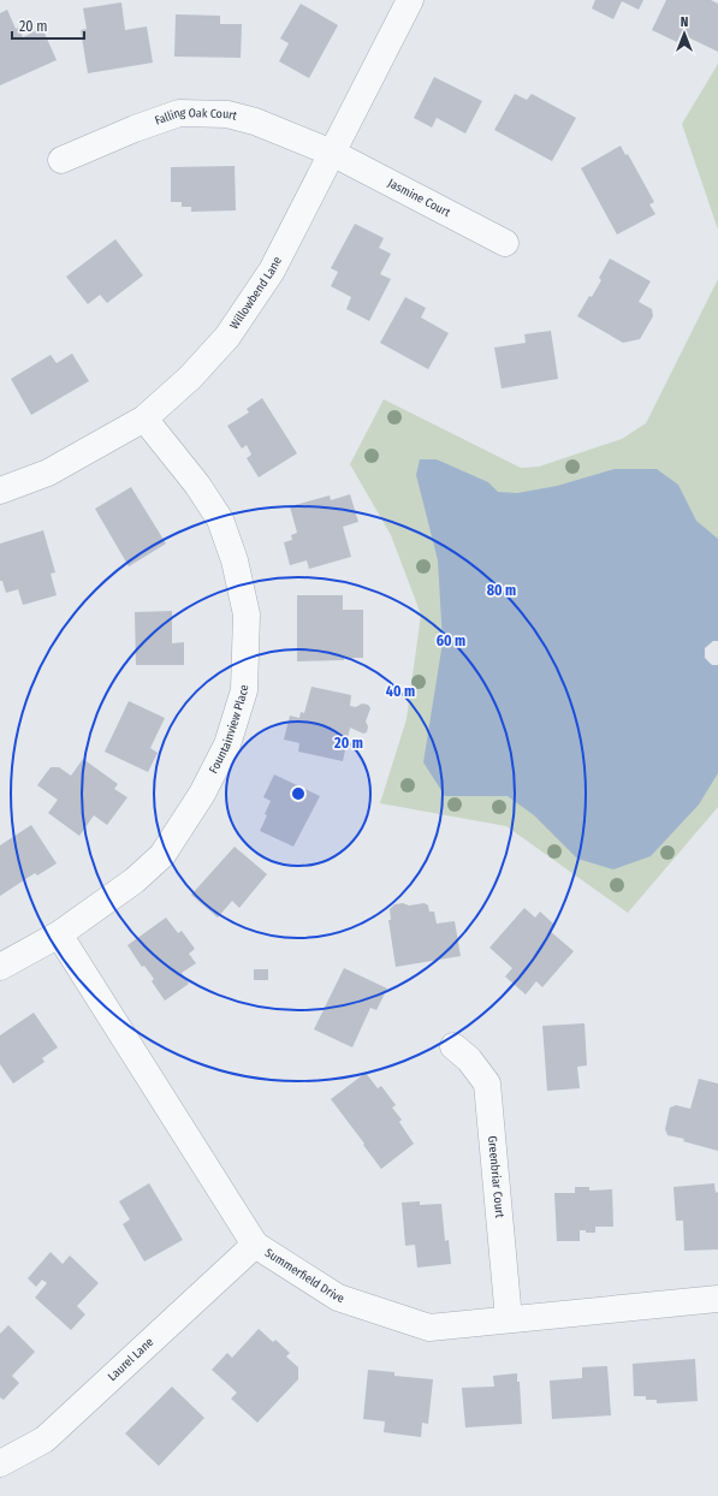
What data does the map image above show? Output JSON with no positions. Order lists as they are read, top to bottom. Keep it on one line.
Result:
{"streets":{"street":["Falling Oak Court","Jasmine Court","Willowbend Lane","Fountainview Place","Greenbriar Court","Summerfield Drive","Laurel Lane"]},"crossings":[["Falling Oak Court","Jasmine Court"],["Falling Oak Court","Willowbend Lane"],["Jasmine Court","Willowbend Lane"],["Willowbend Lane","Fountainview Place"],["Fountainview Place","Summerfield Drive"],["Greenbriar Court","Summerfield Drive"],["Summerfield Drive","Laurel Lane"]],"scale_bar":"20 m","north":"top","rings":["80 m","60 m","40 m","20 m"]}
